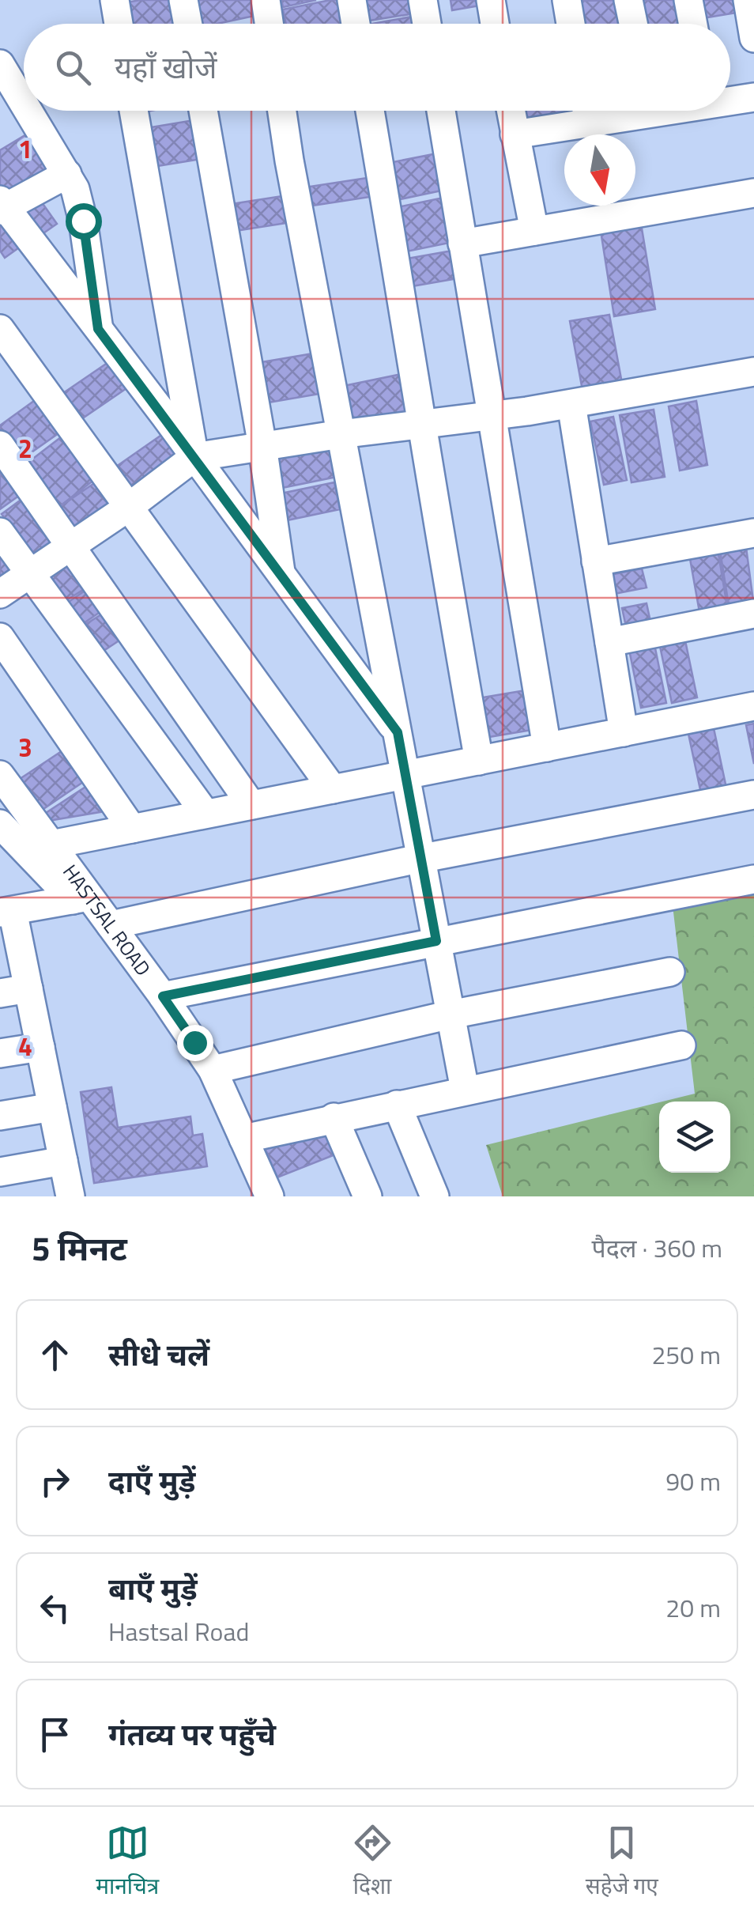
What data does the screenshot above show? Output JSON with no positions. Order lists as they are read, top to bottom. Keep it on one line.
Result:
{"streets":{"street":["HASTSAL ROAD"]},"north":"bottom","page":{"search":"यहाँ खोजें","heading":["5 मिनट","पैदल · 360 m"],"list":[["सीधे चलें","250 m"],["दाएँ मुड़ें","90 m"],["बाएँ मुड़ें","Hastsal Road","20 m"],"गंतव्य पर पहुँचे"],"nav":["मानचित्र","दिशा","सहेजे गए"]},"grid":{"rows":["1","2","3","4"]}}
